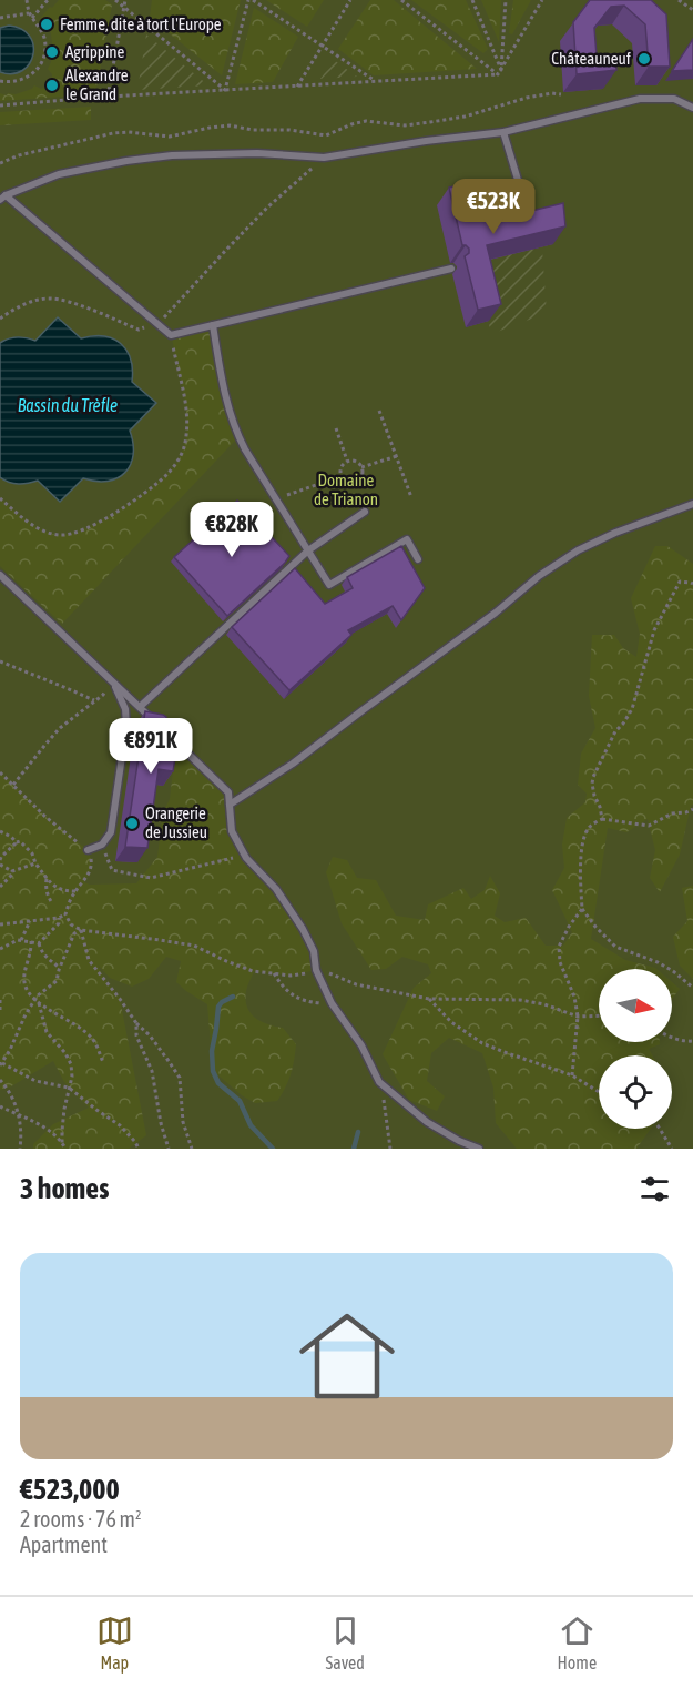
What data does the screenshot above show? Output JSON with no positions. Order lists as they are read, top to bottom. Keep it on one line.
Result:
{"water":["Bassin du Trèfle"],"parks":["Domaine de Trianon"],"places":["Femme, dite à tort l'Europe","Agrippine","Châteauneuf","Alexandre le Grand","Orangerie de Jussieu"],"north":"right","page":{"price":["€523K","€828K","€891K"],"heading":"3 homes","list":[{"name":"€523,000","note":"2 rooms · 76 m² · Apartment"}],"tabs":["Map","Saved","Home"]}}
